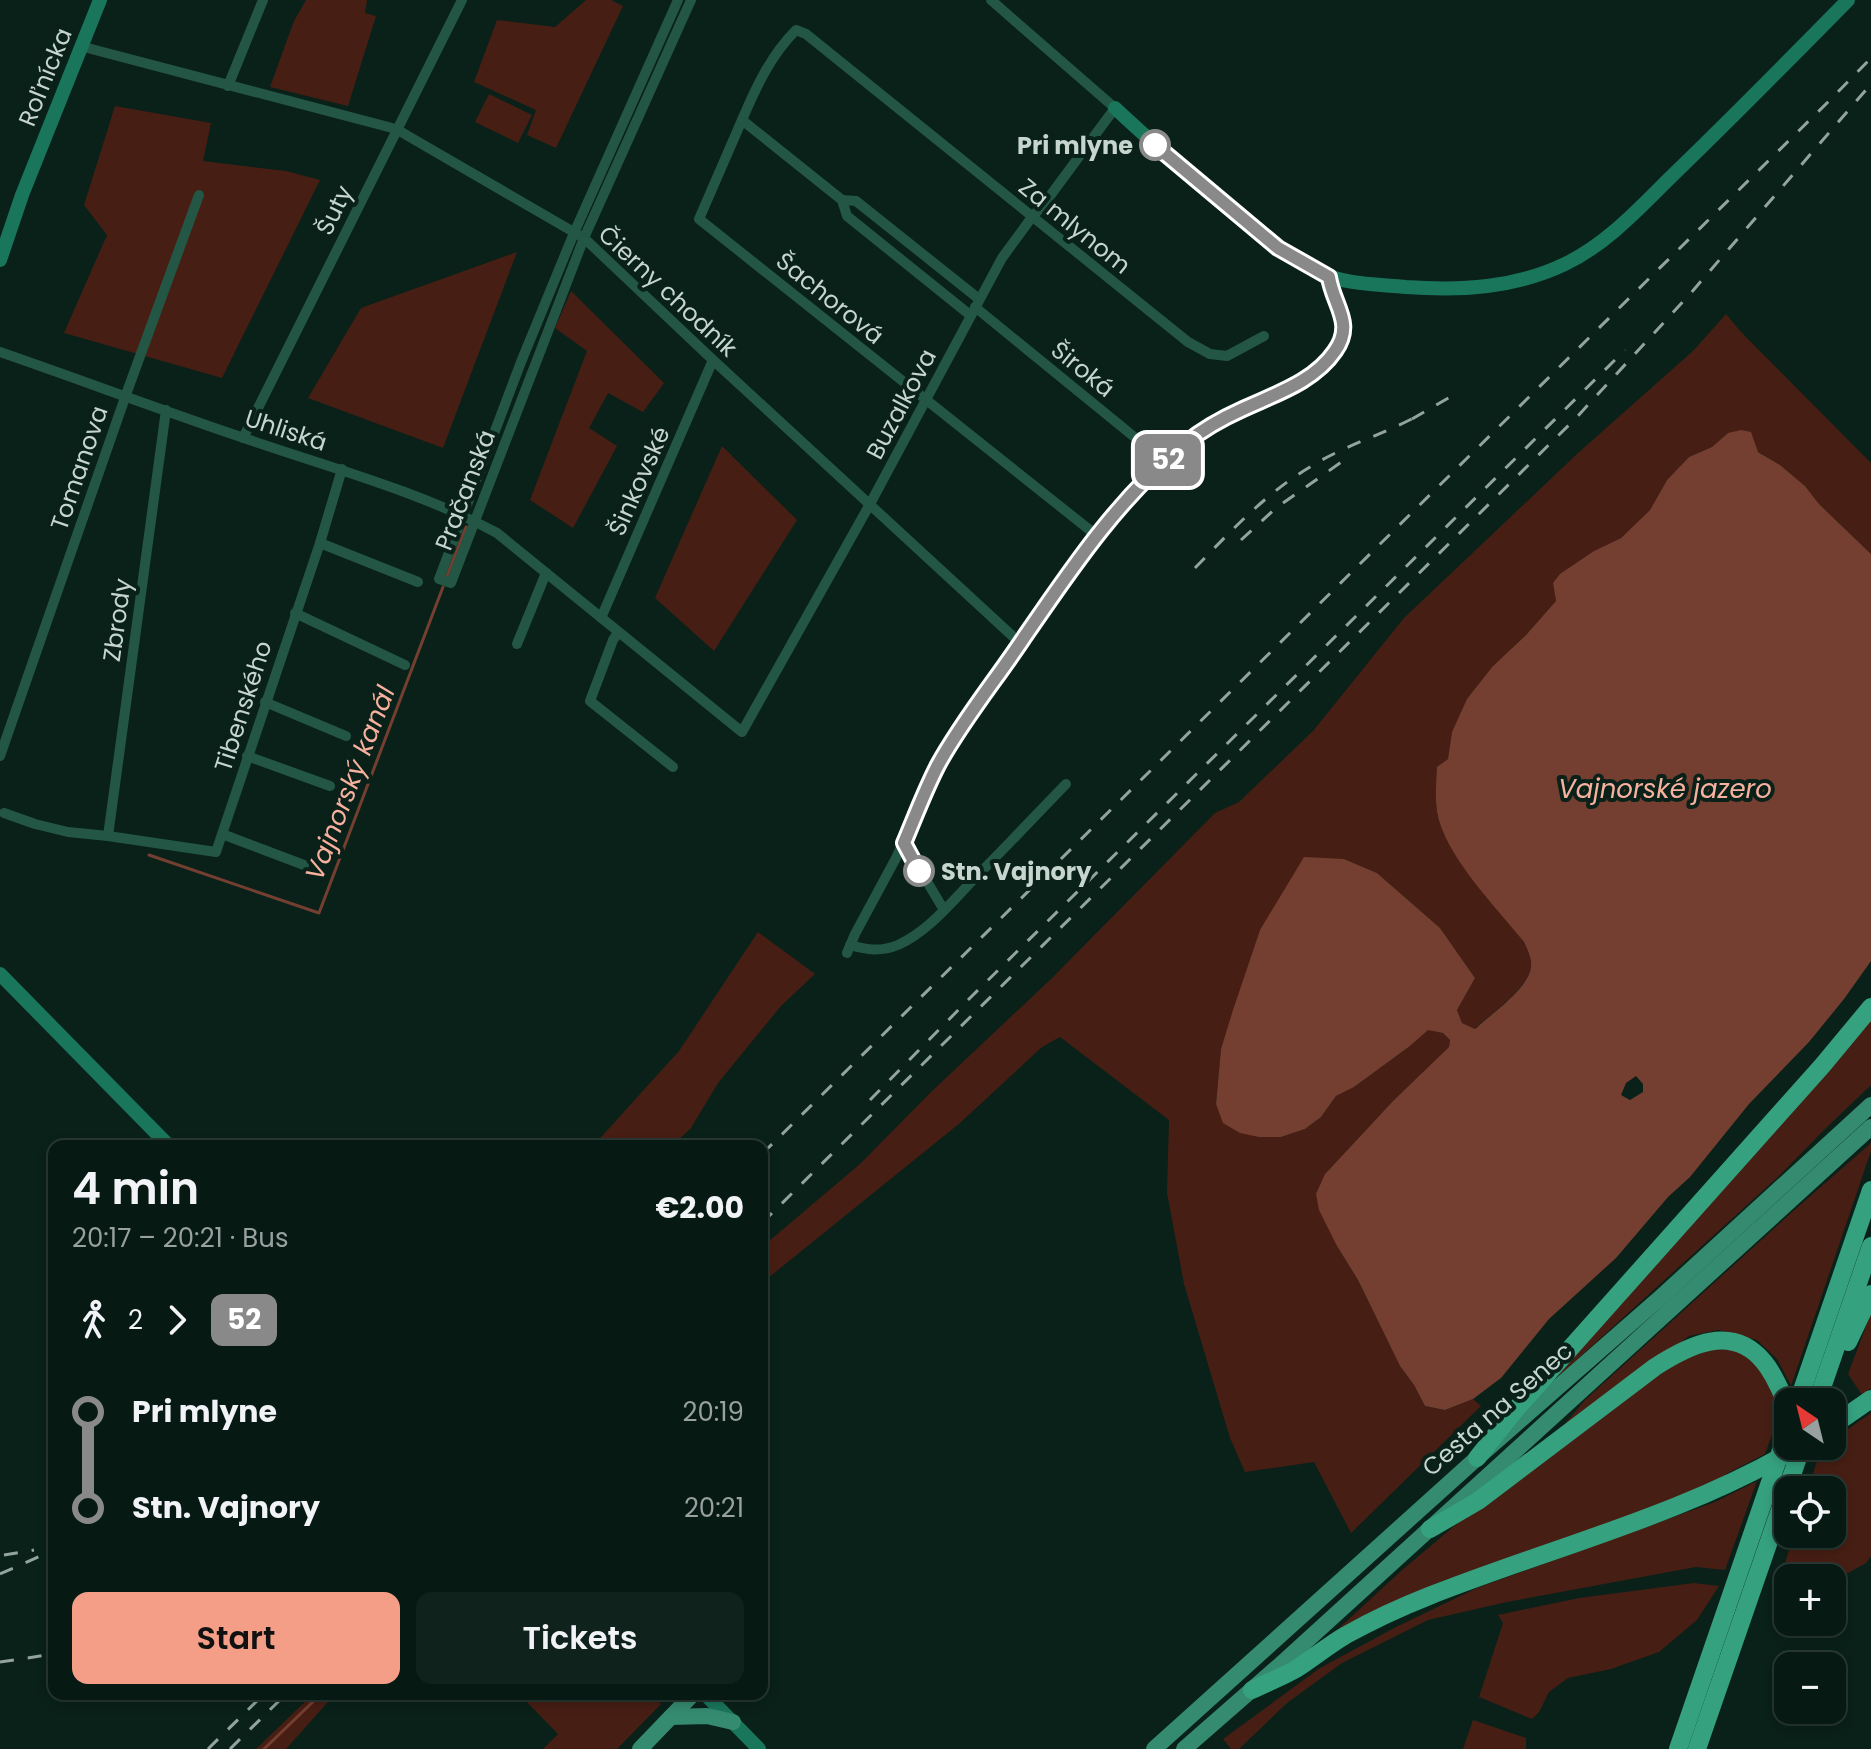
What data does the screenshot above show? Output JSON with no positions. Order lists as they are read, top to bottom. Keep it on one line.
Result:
{"streets":{"main road":["Cesta na Senec"],"street":["Roľnícka","Šuty","Za mlynom","Čierny chodník","Šachorová","Široká","Buzalkova","Uhliská","Tomanova","Šinkovské","Pračanská","Zbrody","Tibenského"]},"crossings":[["Roľnícka","Čierny chodník"],["Šuty","Čierny chodník"],["Šuty","Uhliská"],["Za mlynom","Šachorová"],["Za mlynom","Široká"],["Za mlynom","Buzalkova"],["Čierny chodník","Buzalkova"],["Čierny chodník","Šinkovské"],["Čierny chodník","Pračanská"],["Šachorová","Široká"],["Šachorová","Buzalkova"],["Široká","Buzalkova"],["Buzalkova","Uhliská"],["Uhliská","Tomanova"],["Uhliská","Šinkovské"],["Uhliská","Pračanská"],["Uhliská","Zbrody"],["Uhliská","Tibenského"]],"water":["Vajnorský kanál","Vajnorské jazero"],"places":["Pri mlyne","Stn. Vajnory"],"lines":["bus line 52"],"north":"top left","page":{"on_map":"52","heading":["4 min","20:17 – 20:21 · Bus","€2.00"],"legs":["2","52"],"list":[{"name":"Pri mlyne","value":"20:19"},{"name":"Stn. Vajnory","value":"20:21"}],"map_buttons":["+","−"],"buttons":["Start","Tickets"]}}
